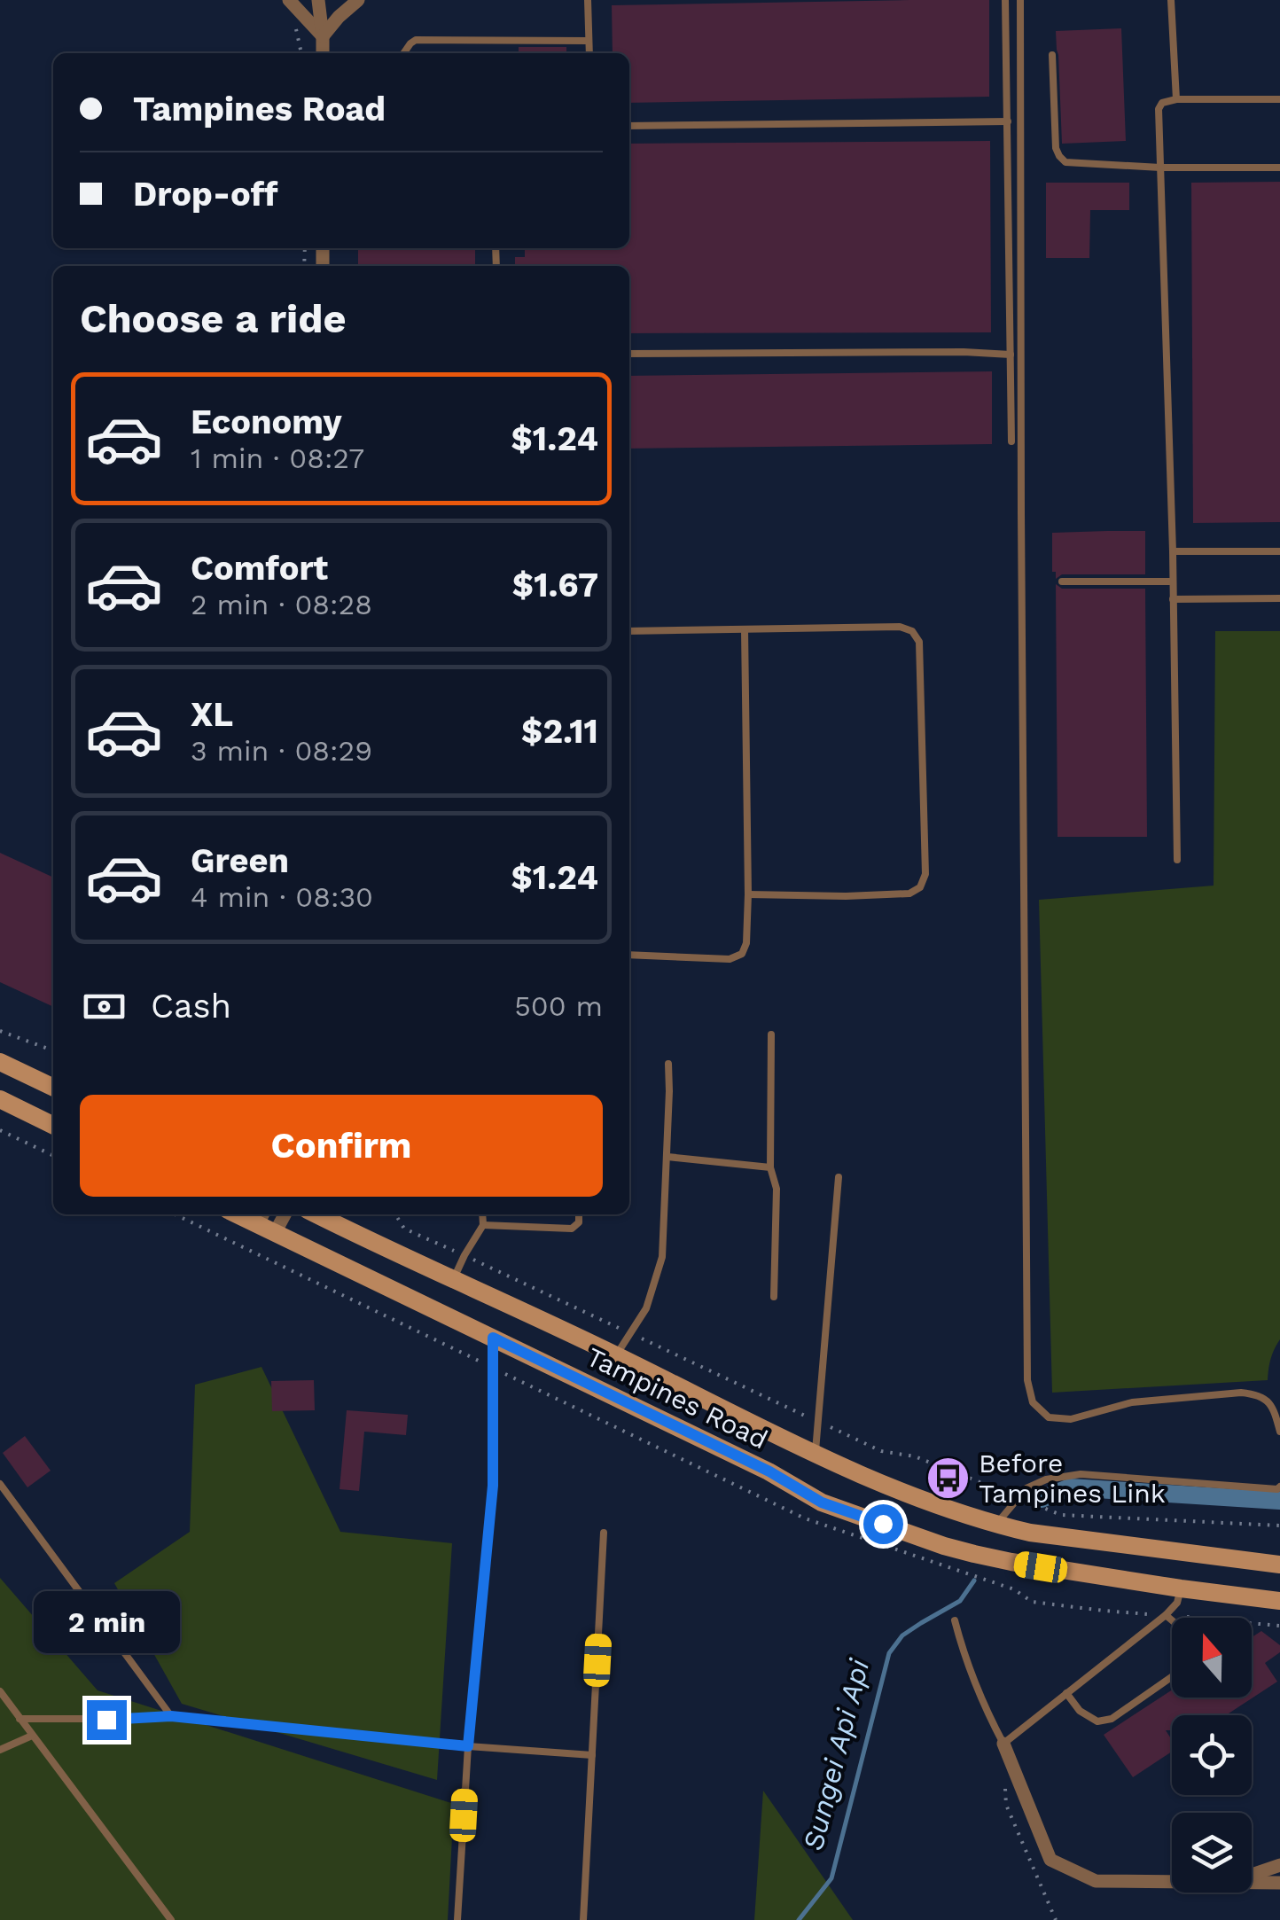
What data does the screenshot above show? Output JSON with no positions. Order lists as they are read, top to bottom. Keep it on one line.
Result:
{"streets":{"main road":["Tampines Road"]},"water":["Sungei Api Api"],"places":{"bus stop":["Before Tampines Link"]},"north":"top","page":{"banner":["Tampines Road","Drop-off"],"heading":"Choose a ride","list":[{"name":"Economy","note":"1 min · 08:27","value":"$1.24"},{"name":"Comfort","note":"2 min · 08:28","value":"$1.67"},{"name":"XL","note":"3 min · 08:29","value":"$2.11"},{"name":"Green","note":"4 min · 08:30","value":"$1.24"}],"pay":["Cash","500 m"],"buttons":"Confirm","bubble":"2 min"}}
